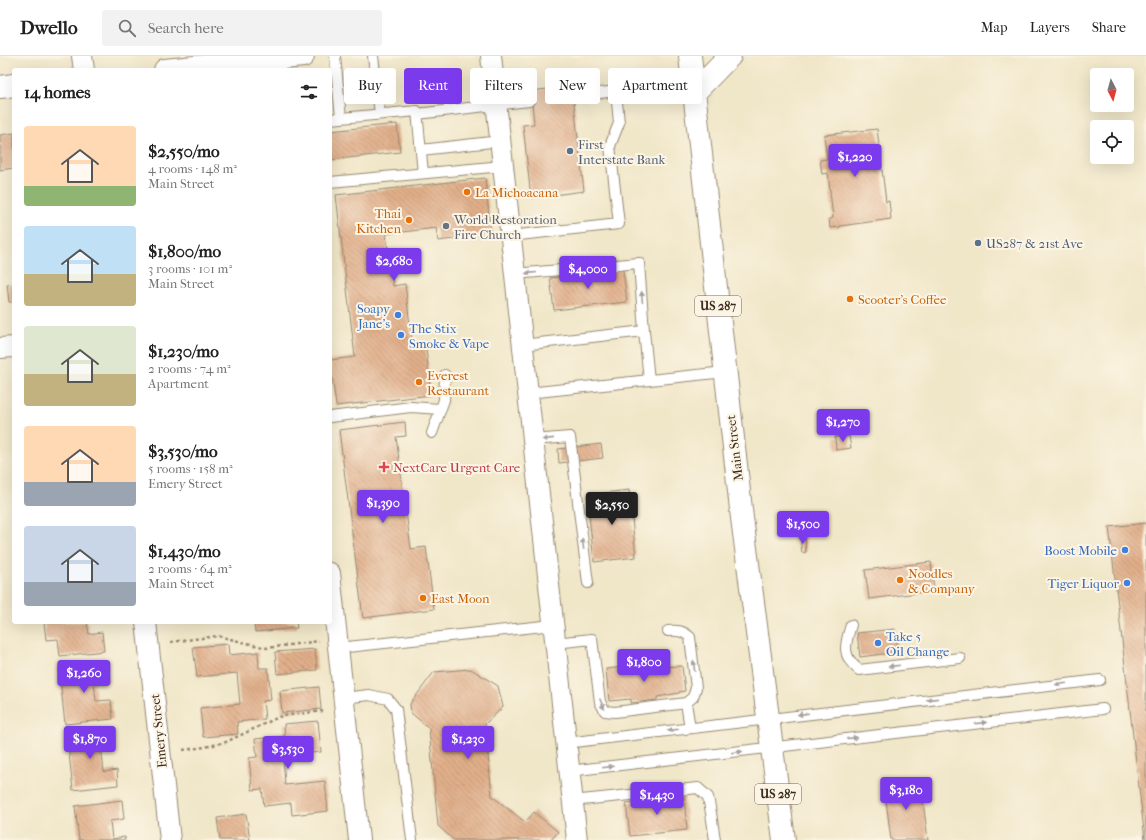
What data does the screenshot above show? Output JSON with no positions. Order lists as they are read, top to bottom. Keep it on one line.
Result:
{"streets":{"main road":["US 287","Main Street"],"street":["Emery Street"]},"places":{"other":["First Interstate Bank","La Michoacana","Thai Kitchen","World Restoration Fire Church","US287 & 21st Ave","Scooter's Coffee","Soapy Jane's","The Stix Smoke & Vape","Everest Restaurant","Boost Mobile","Noodles & Company","Tiger Liquor","East Moon","Take 5 Oil Change"],"health":["NextCare Urgent Care"]},"north":"bottom","page":{"header":"Dwello","search":"Search here","nav":["Map","Layers","Share"],"chip":["Buy","Rent","Filters","New","Apartment"],"heading":"14 homes","list":[{"name":"$2,550/mo","note":"4 rooms · 148 m² · Main Street"},{"name":"$1,800/mo","note":"3 rooms · 101 m² · Main Street"},{"name":"$1,230/mo","note":"2 rooms · 74 m² · Apartment"},{"name":"$3,530/mo","note":"5 rooms · 158 m² · Emery Street"},{"name":"$1,430/mo","note":"2 rooms · 64 m² · Main Street"}],"price":["$1,220","$2,680","$4,000","$1,270","$1,390","$2,550","$1,500","$1,800","$1,260","$1,870","$1,230","$3,530","$3,180","$1,430"]}}
